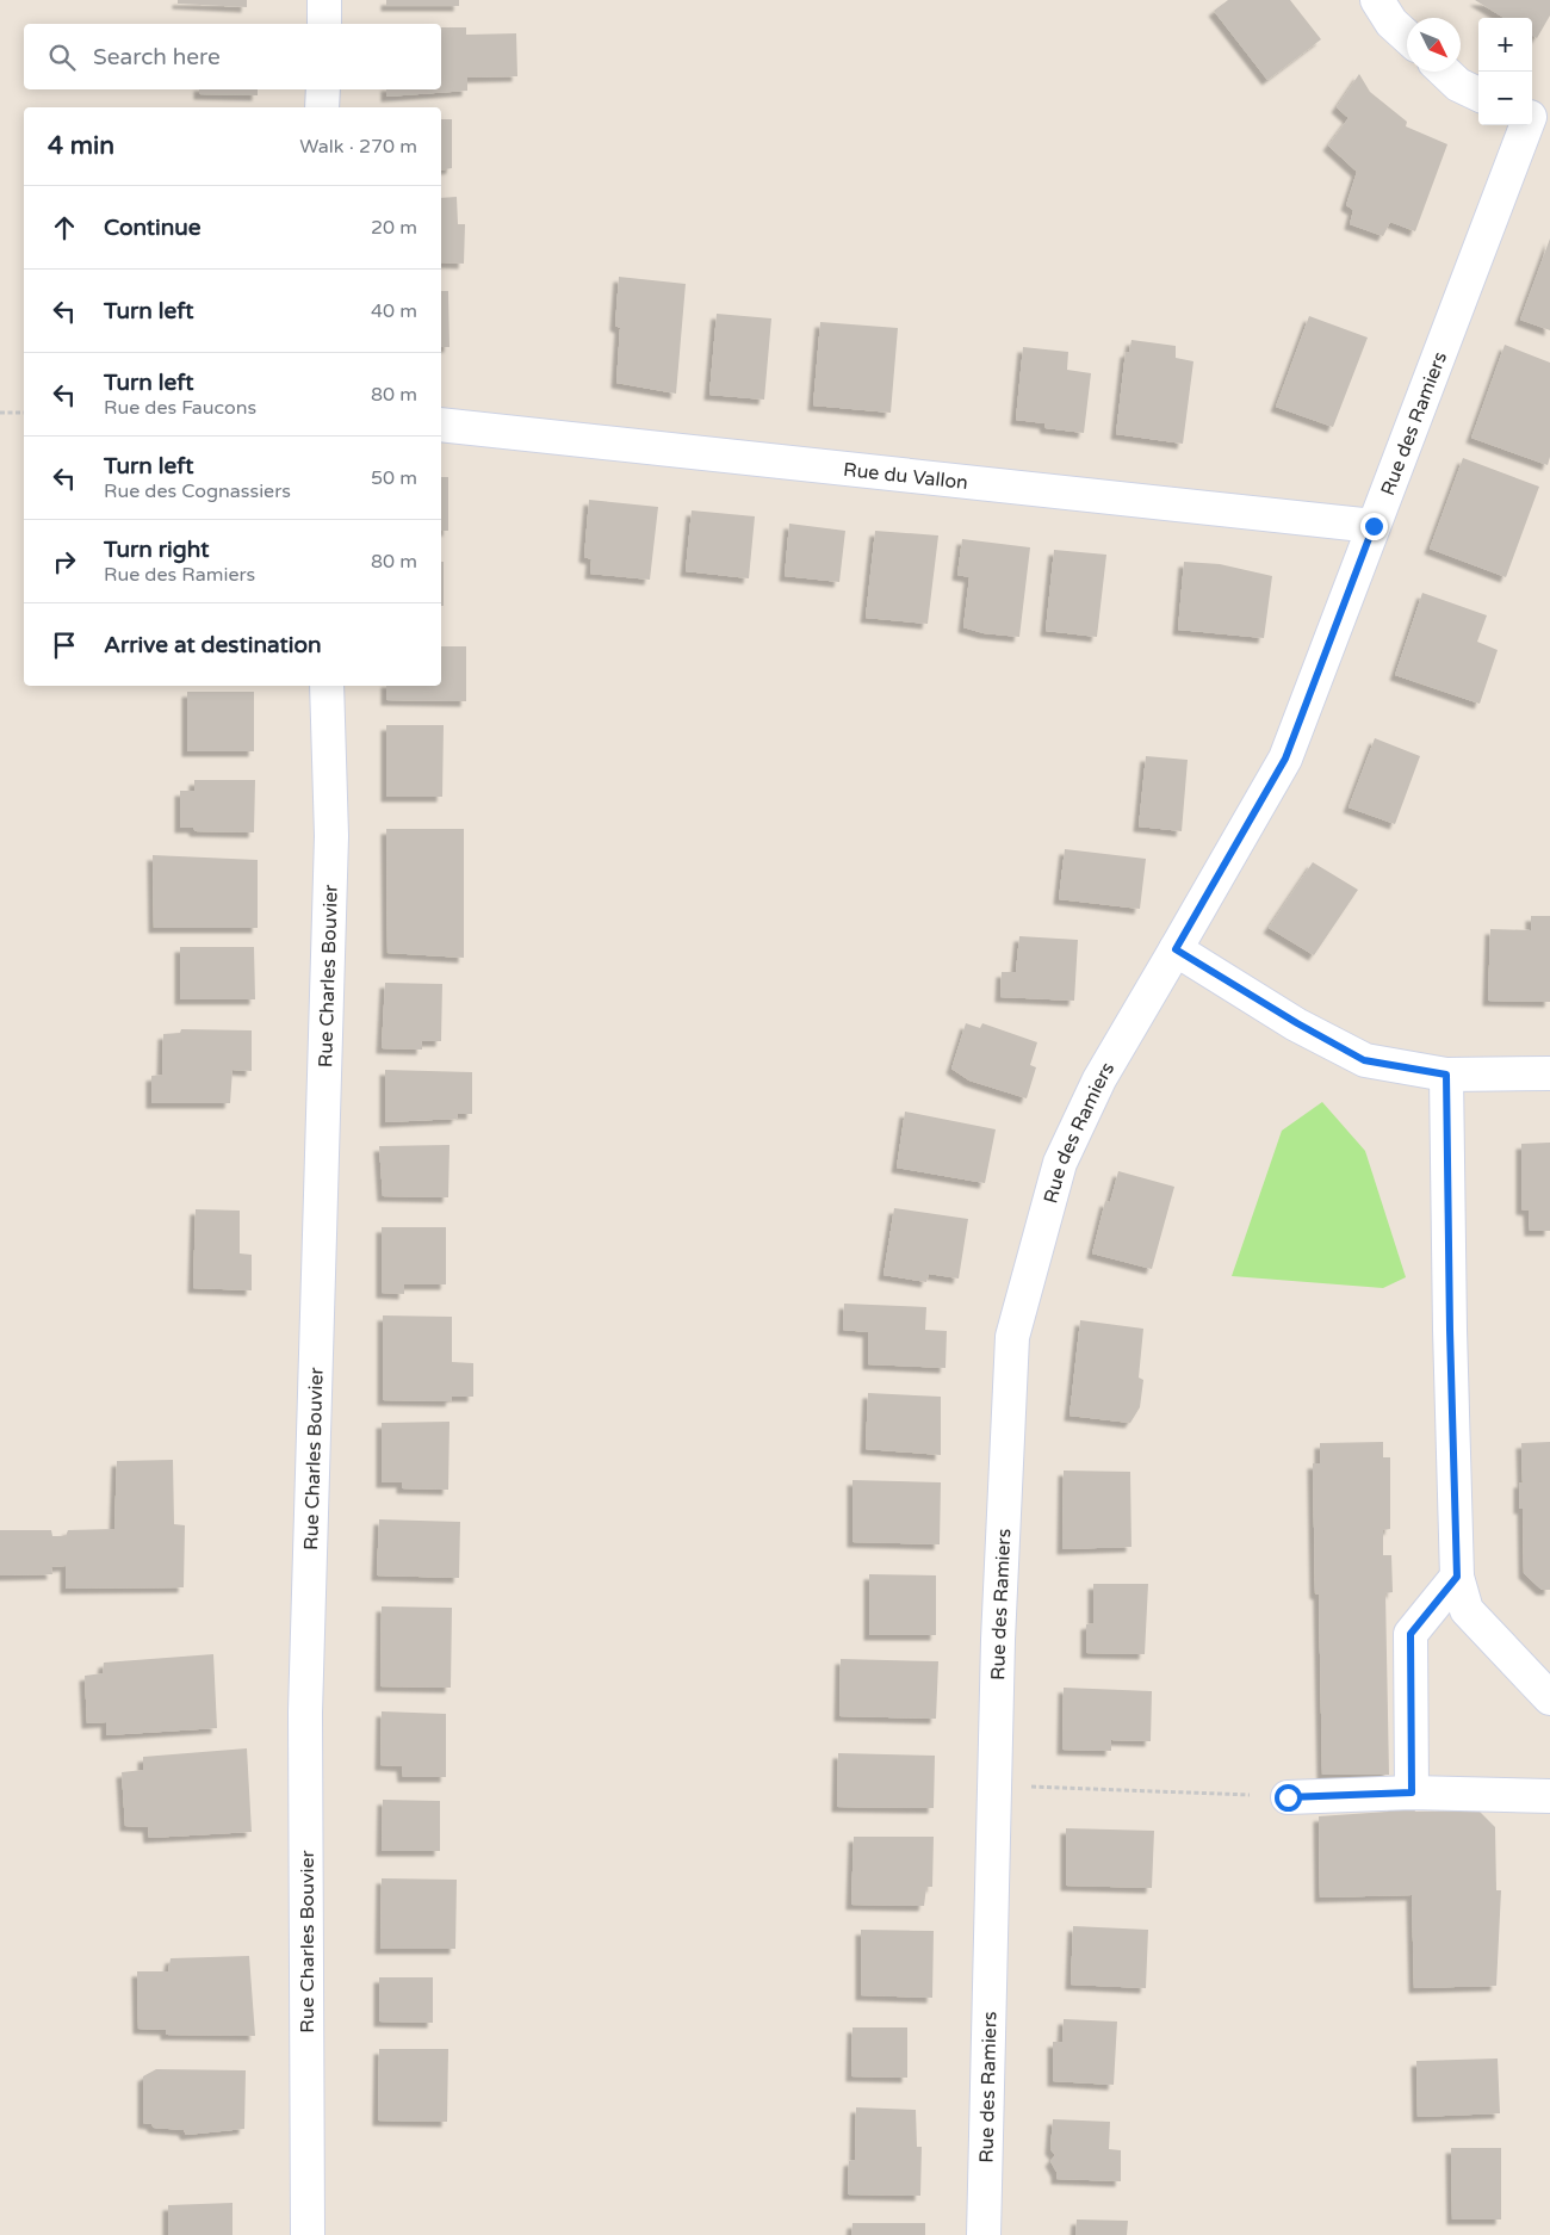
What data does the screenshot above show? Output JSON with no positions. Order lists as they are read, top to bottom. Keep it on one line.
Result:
{"streets":{"street":["Rue des Ramiers","Rue du Vallon","Rue Charles Bouvier"]},"crossings":[["Rue des Ramiers","Rue du Vallon"]],"north":"bottom right","page":{"map_buttons":["+","−"],"search":"Search here","heading":["4 min","Walk · 270 m"],"list":[["Continue","20 m"],["Turn left","40 m"],["Turn left","Rue des Faucons","80 m"],["Turn left","Rue des Cognassiers","50 m"],["Turn right","Rue des Ramiers","80 m"],"Arrive at destination"]}}
